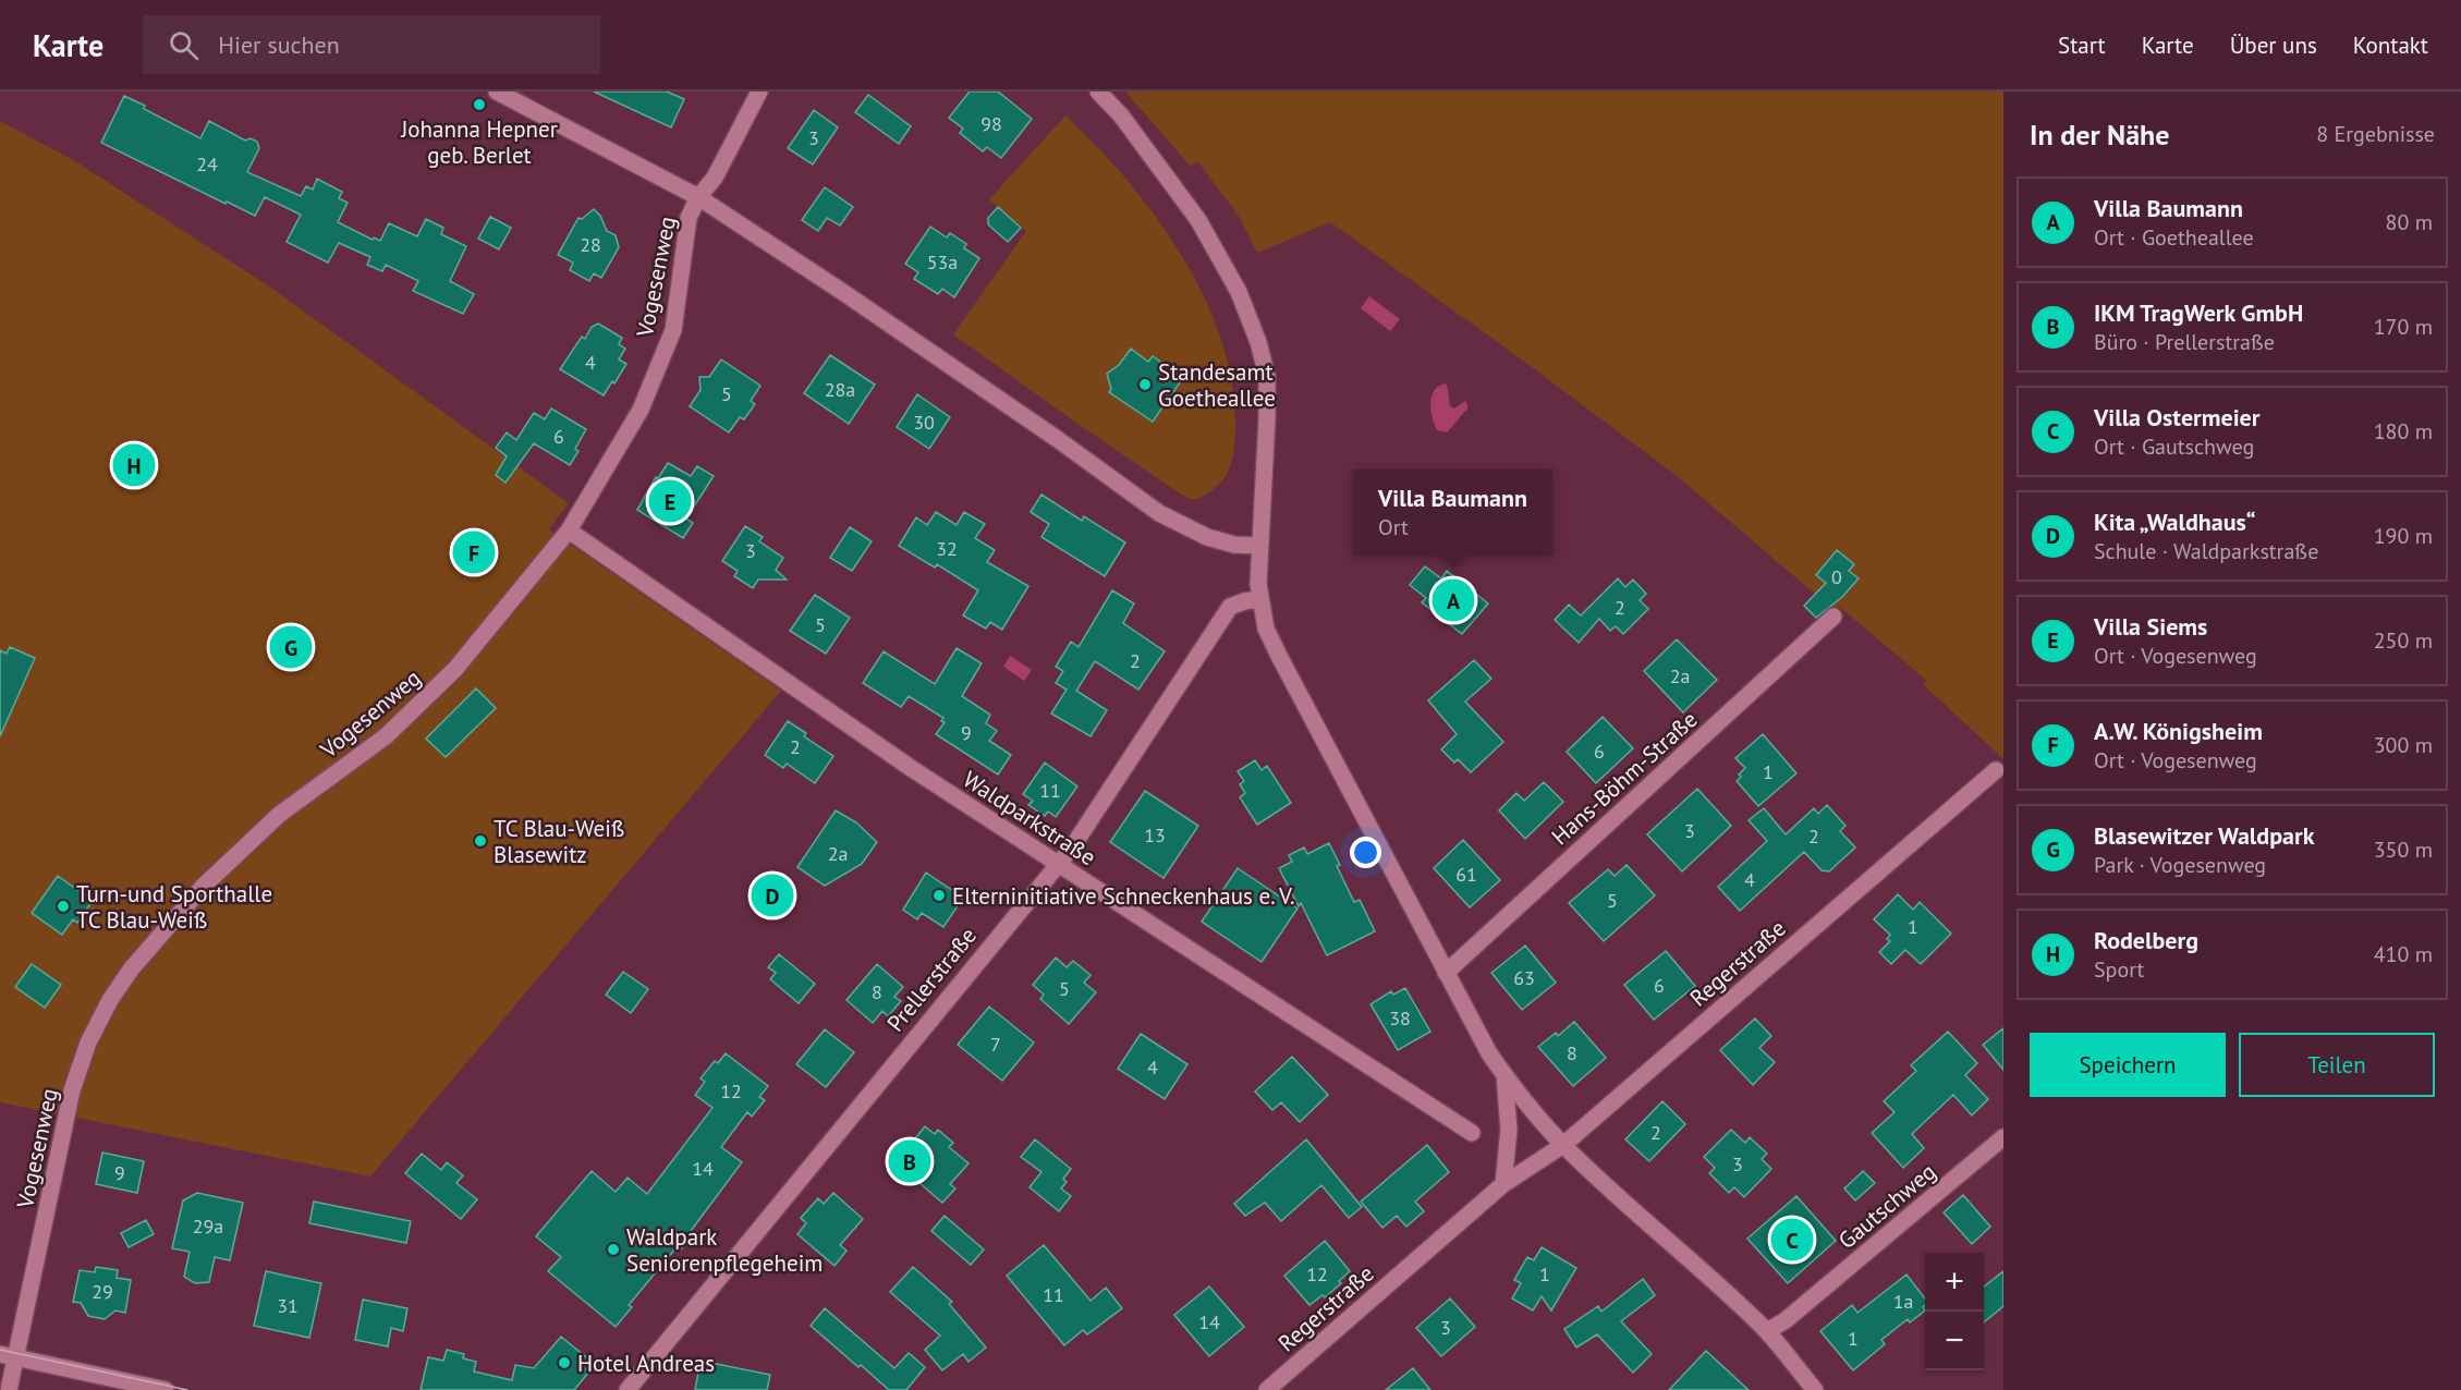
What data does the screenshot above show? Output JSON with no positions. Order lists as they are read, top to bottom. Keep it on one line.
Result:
{"streets":{"street":["Vogesenweg","Hans-Böhm-Straße","Waldparkstraße","Regerstraße","Prellerstraße","Gautschweg"]},"crossings":[["Vogesenweg","Waldparkstraße"],["Waldparkstraße","Prellerstraße"]],"places":["Johanna Hepner geb. Berlet","Standesamt Goetheallee","TC Blau-Weiß Blasewitz","Elterninitiative Schneckenhaus e. V.","Turn-und Sporthalle TC Blau-Weiß","Waldpark Seniorenpflegeheim","Hotel Andreas"],"house_numbers":["98","3","24","28","53a","4","28a","5","30","6","32","3","0","2","5","2","2a","9","2","6","1","11","3","13","2","2a","61","4","5","1","63","6","5","8","38","7","8","4","12","2","3","14","9","29a","12","1","29","11","1a","31","14","3","1"],"page":{"header":"Karte","search":"Hier suchen","nav":["Start","Karte","Über uns","Kontakt"],"heading":["In der Nähe","8 Ergebnisse"],"list":[{"mark":"A","name":"Villa Baumann","note":"Ort · Goetheallee","value":"80 m"},{"mark":"B","name":"IKM TragWerk GmbH","note":"Büro · Prellerstraße","value":"170 m"},{"mark":"C","name":"Villa Ostermeier","note":"Ort · Gautschweg","value":"180 m"},{"mark":"D","name":"Kita „Waldhaus“","note":"Schule · Waldparkstraße","value":"190 m"},{"mark":"E","name":"Villa Siems","note":"Ort · Vogesenweg","value":"250 m"},{"mark":"F","name":"A.W. Königsheim","note":"Ort · Vogesenweg","value":"300 m"},{"mark":"G","name":"Blasewitzer Waldpark","note":"Park · Vogesenweg","value":"350 m"},{"mark":"H","name":"Rodelberg","note":"Sport","value":"410 m"}],"pins":["H","E","F","A","G","D","B","C"],"popup":["Villa Baumann","Ort"],"buttons":["Speichern","Teilen"],"map_buttons":["+","−"]}}
